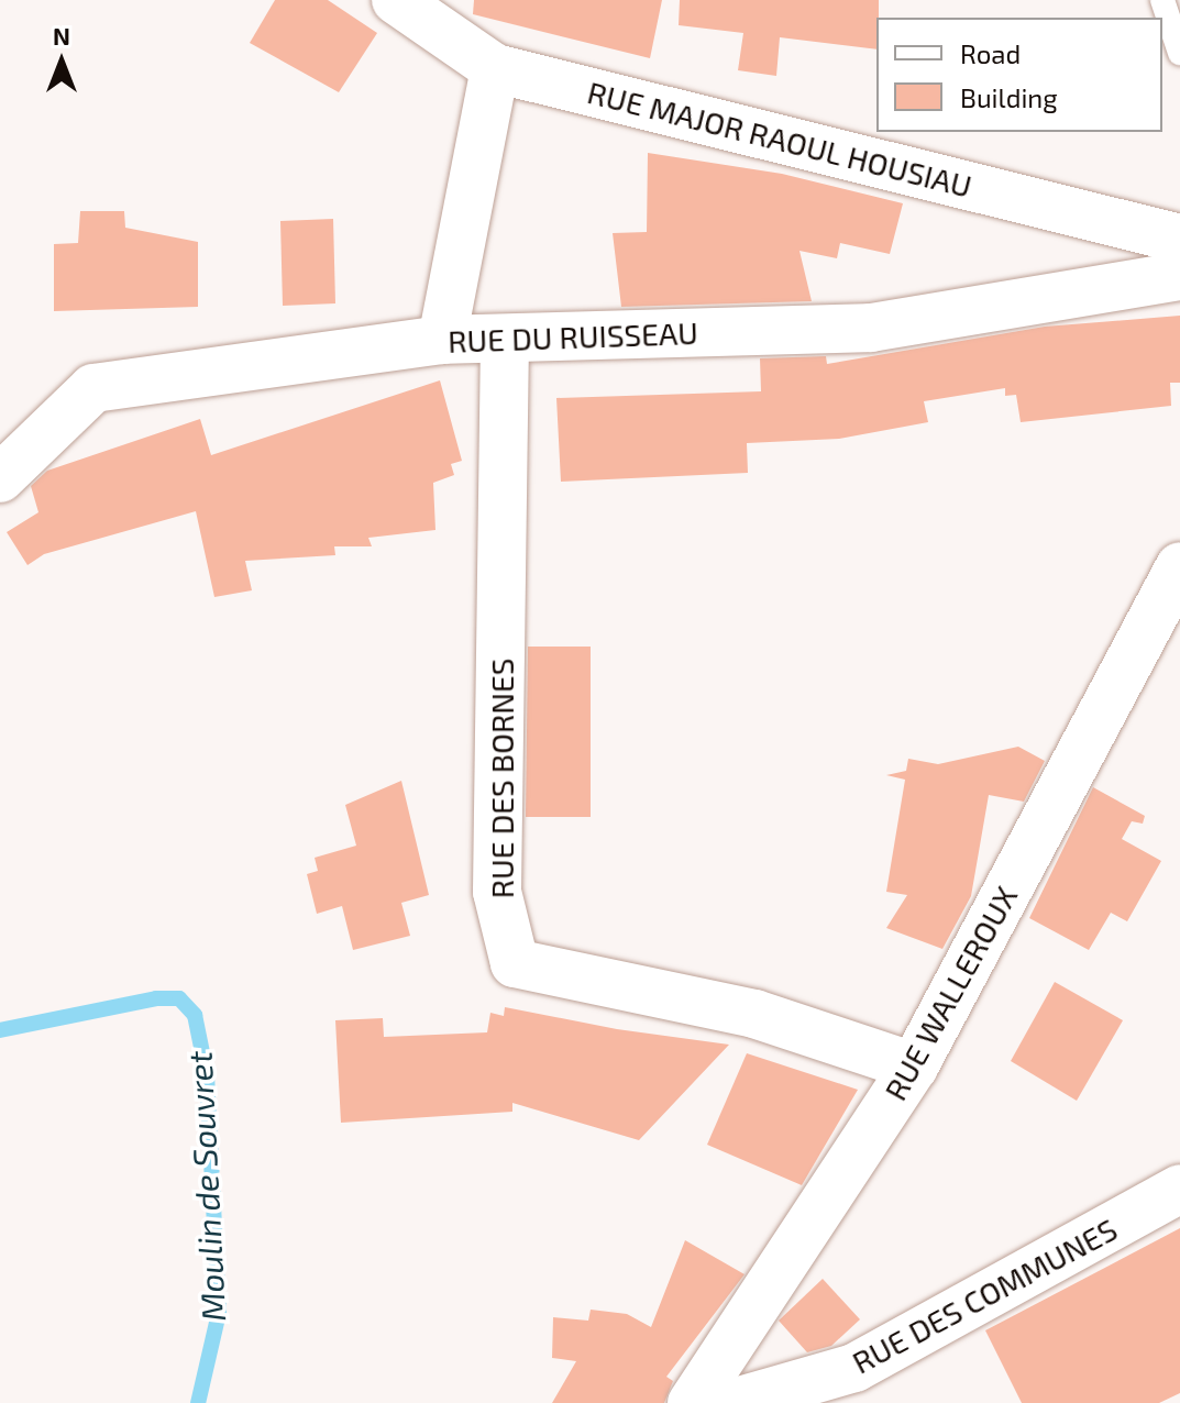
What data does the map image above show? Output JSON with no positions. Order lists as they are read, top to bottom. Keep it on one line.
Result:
{"streets":{"street":["RUE MAJOR RAOUL HOUSIAU","RUE DU RUISSEAU","RUE DES BORNES","RUE WALLEROUX","RUE DES COMMUNES"]},"crossings":[["RUE DU RUISSEAU","RUE DES BORNES"],["RUE DES BORNES","RUE WALLEROUX"]],"water":["Moulin de Souvret"],"legend":["Road","Building"],"north":"top"}
